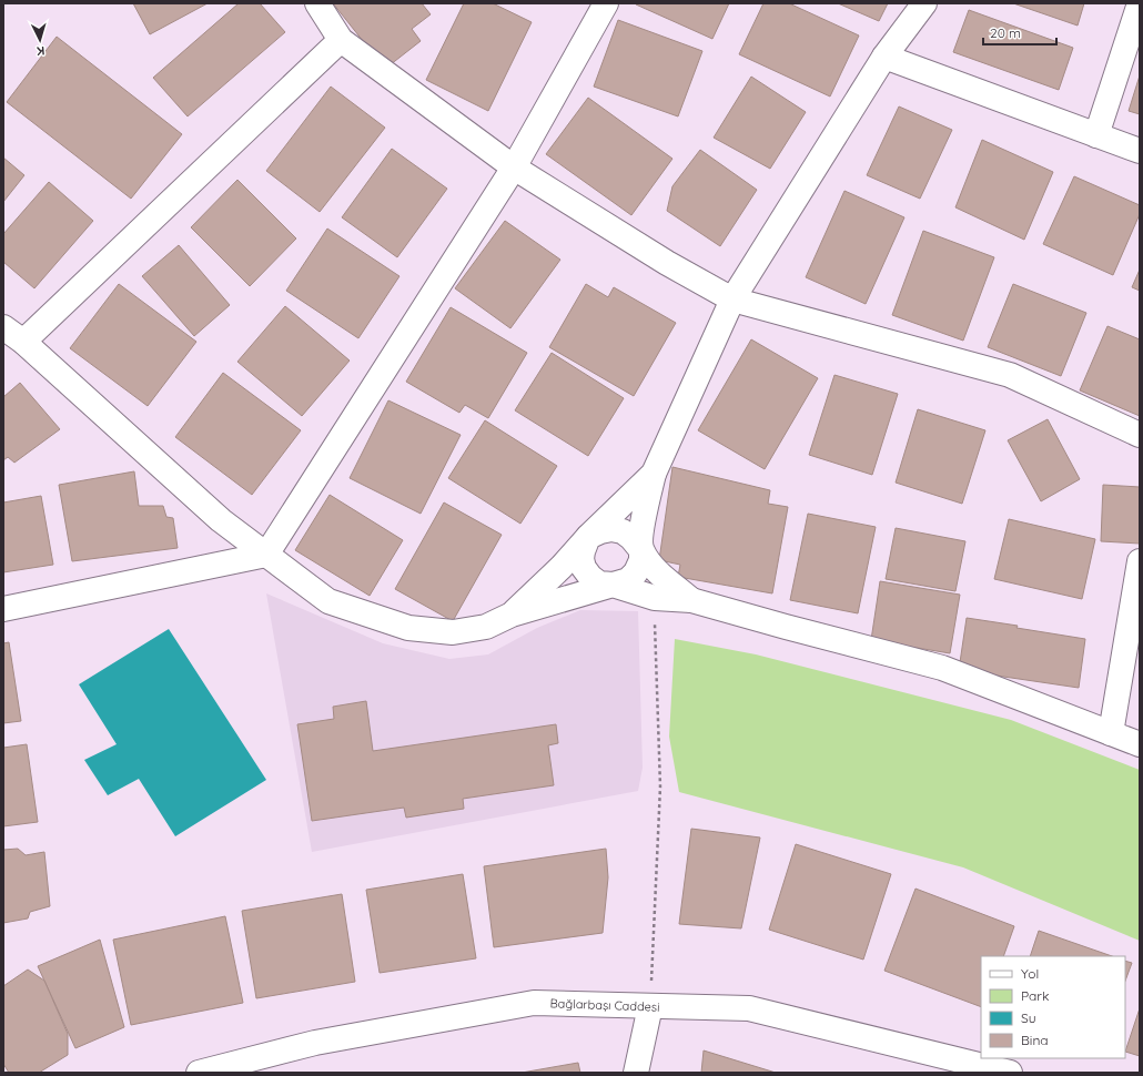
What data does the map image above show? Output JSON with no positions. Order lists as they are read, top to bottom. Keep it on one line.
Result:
{"streets":{"street":["Bağlarbaşı Caddesi"]},"legend":["Yol","Park","Su","Bina"],"scale_bar":"20 m","north":"bottom"}
